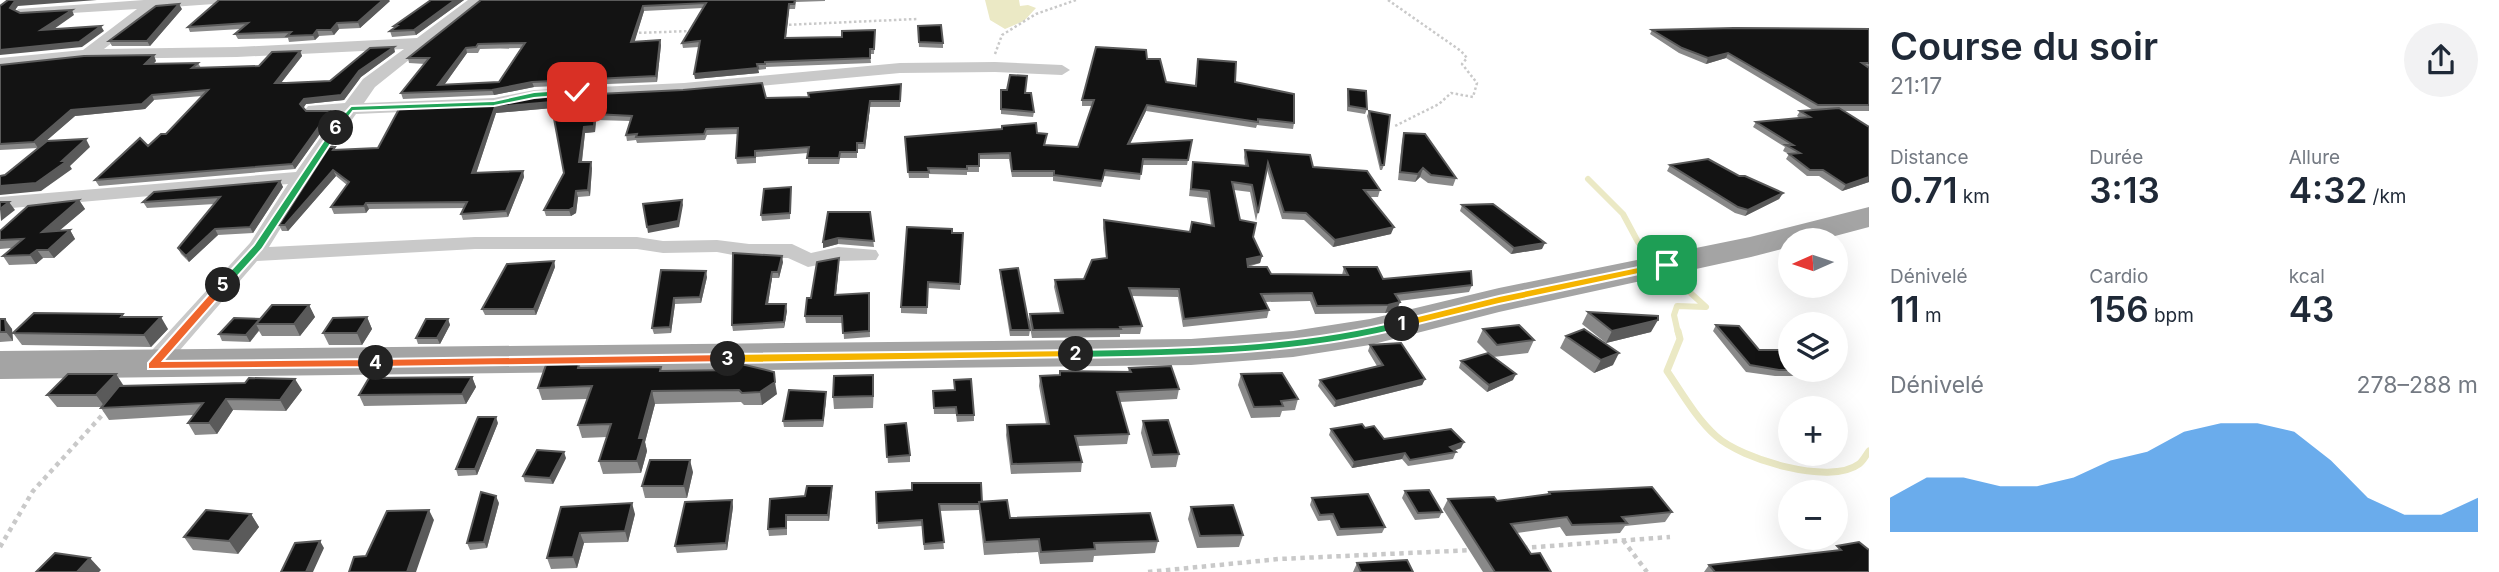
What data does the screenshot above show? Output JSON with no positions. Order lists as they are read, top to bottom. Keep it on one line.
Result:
{"north":"left","page":{"heading":["Course du soir","21:17"],"pins":["6","5","1","2","3","4"],"stats":[["Distance","0.71 km"],["Durée","3:13"],["Allure","4:32 /km"],["Dénivelé","11 m"],["Cardio","156 bpm"],["kcal","43"]],"map_buttons":["+","−"],"chart":["Dénivelé","278–288 m"]}}
